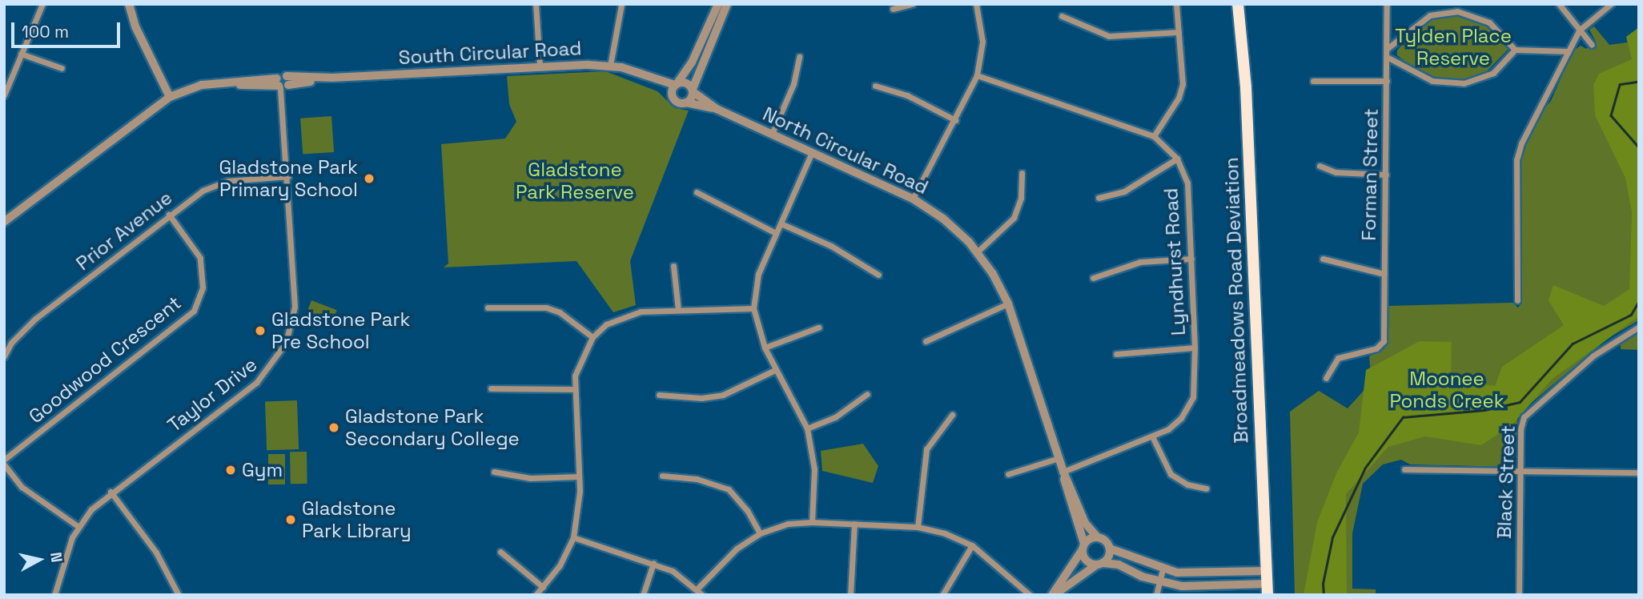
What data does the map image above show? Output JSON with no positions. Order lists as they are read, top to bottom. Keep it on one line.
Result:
{"streets":{"main road":["Broadmeadows Road Deviation"],"street":["South Circular Road","North Circular Road","Forman Street","Prior Avenue","Lyndhurst Road","Goodwood Crescent","Taylor Drive","Black Street"]},"crossings":[["South Circular Road","North Circular Road"],["South Circular Road","Taylor Drive"],["North Circular Road","Lyndhurst Road"],["Prior Avenue","Goodwood Crescent"],["Prior Avenue","Taylor Drive"]],"parks":["Tylden Place Reserve","Gladstone Park Reserve","Moonee Ponds Creek"],"places":["Gladstone Park Primary School","Gladstone Park Pre School","Gladstone Park Secondary College","Gym","Gladstone Park Library"],"scale_bar":"100 m","north":"right"}
